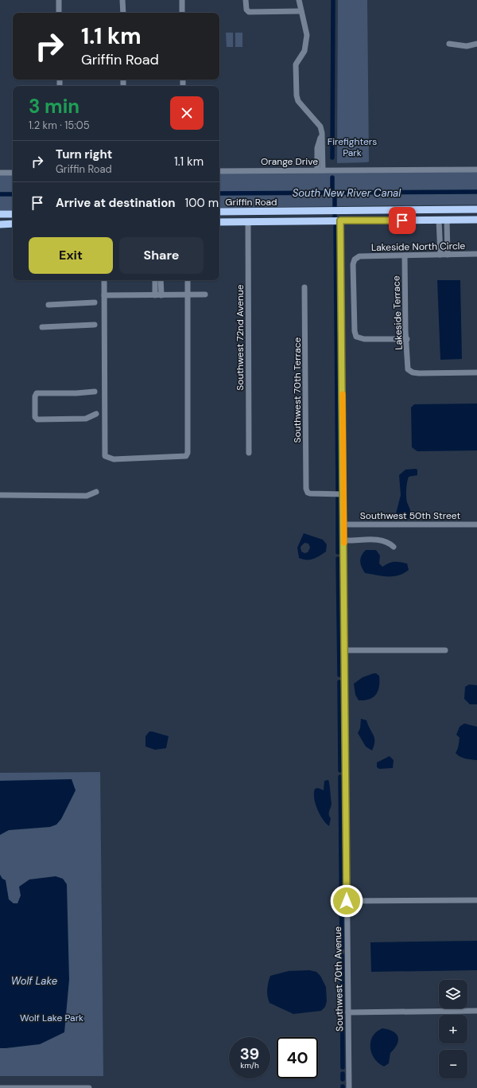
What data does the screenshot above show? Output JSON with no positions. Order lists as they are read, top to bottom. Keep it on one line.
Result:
{"streets":{"main road":["Griffin Road"],"street":["Orange Drive","Lakeside North Circle","Lakeside Terrace","Southwest 72nd Avenue","Southwest 70th Terrace","Southwest 50th Street","Southwest 70th Avenue"]},"crossings":[["Griffin Road","Southwest 72nd Avenue"],["Griffin Road","Southwest 70th Avenue"],["Lakeside North Circle","Lakeside Terrace"],["Southwest 70th Terrace","Southwest 70th Avenue"],["Southwest 50th Street","Southwest 70th Avenue"]],"water":["South New River Canal","Wolf Lake"],"parks":["Firefighters Park","Wolf Lake Park"],"page":{"turn":["1.1 km","Griffin Road"],"heading":["3 min","1.2 km · 15:05"],"list":[{"name":"Turn right","note":"Griffin Road","value":"1.1 km"},{"name":"Arrive at destination","value":"100 m"}],"buttons":["Exit","Share"],"map_buttons":["+","−"],"speed":"39 km/h","limit":"40"}}
